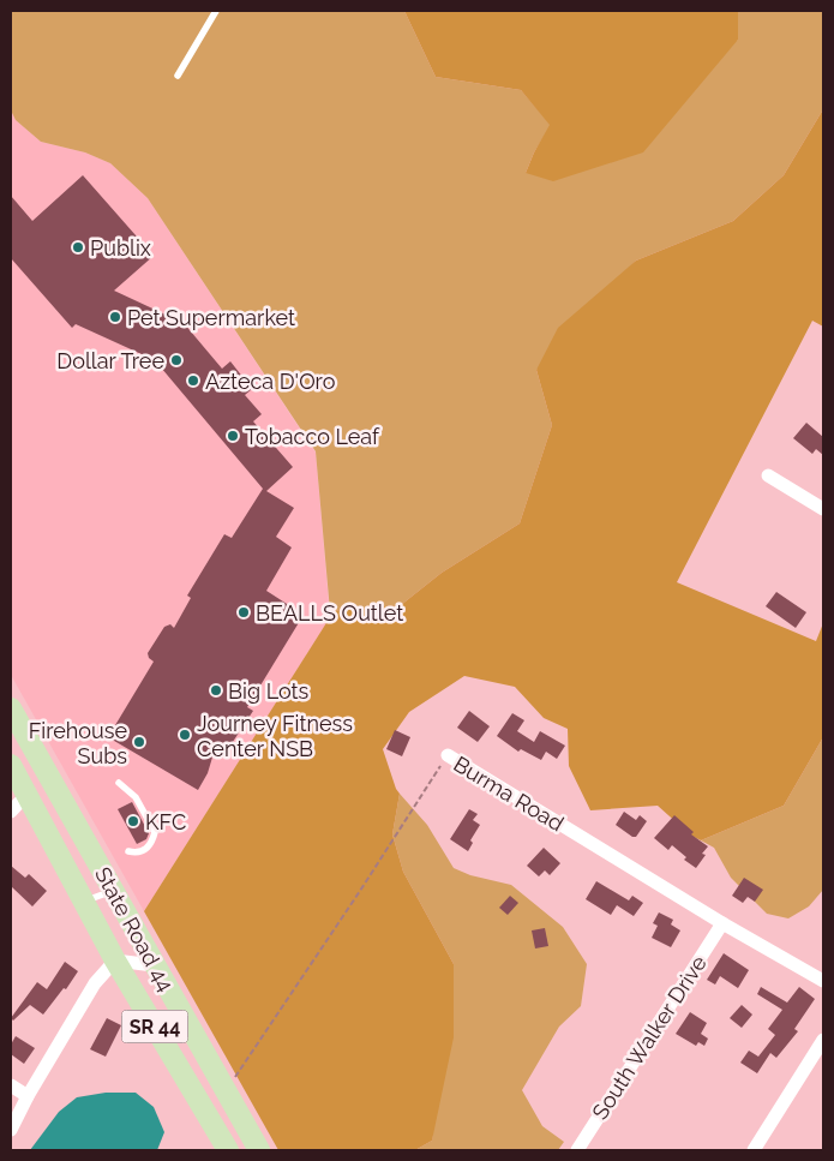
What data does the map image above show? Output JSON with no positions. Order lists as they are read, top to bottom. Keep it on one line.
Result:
{"streets":{"main road":["State Road 44","SR 44"],"street":["Burma Road","South Walker Drive"]},"crossings":[["Burma Road","State Road 44"],["Burma Road","South Walker Drive"]],"places":["Publix","Pet Supermarket","Dollar Tree","Azteca D'Oro","Tobacco Leaf","BEALLS Outlet","Big Lots","Journey Fitness Center NSB","Firehouse Subs","KFC"]}
